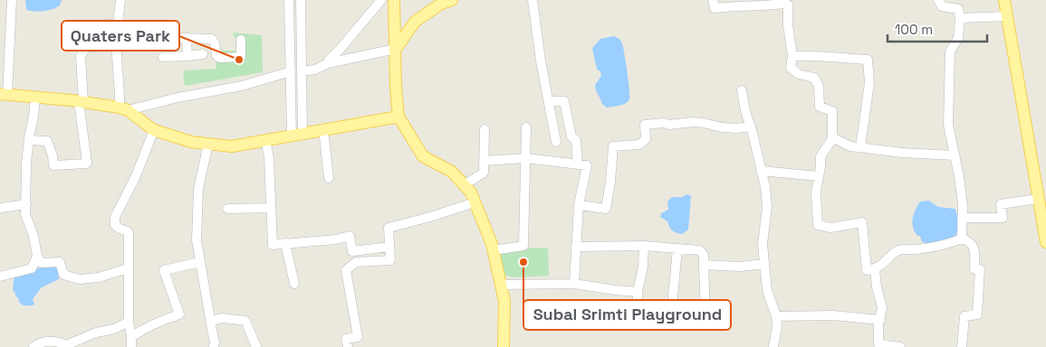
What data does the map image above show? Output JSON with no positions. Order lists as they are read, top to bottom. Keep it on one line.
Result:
{"places":["Quaters Park","Subal Srimti Playground"],"scale_bar":"100 m"}
